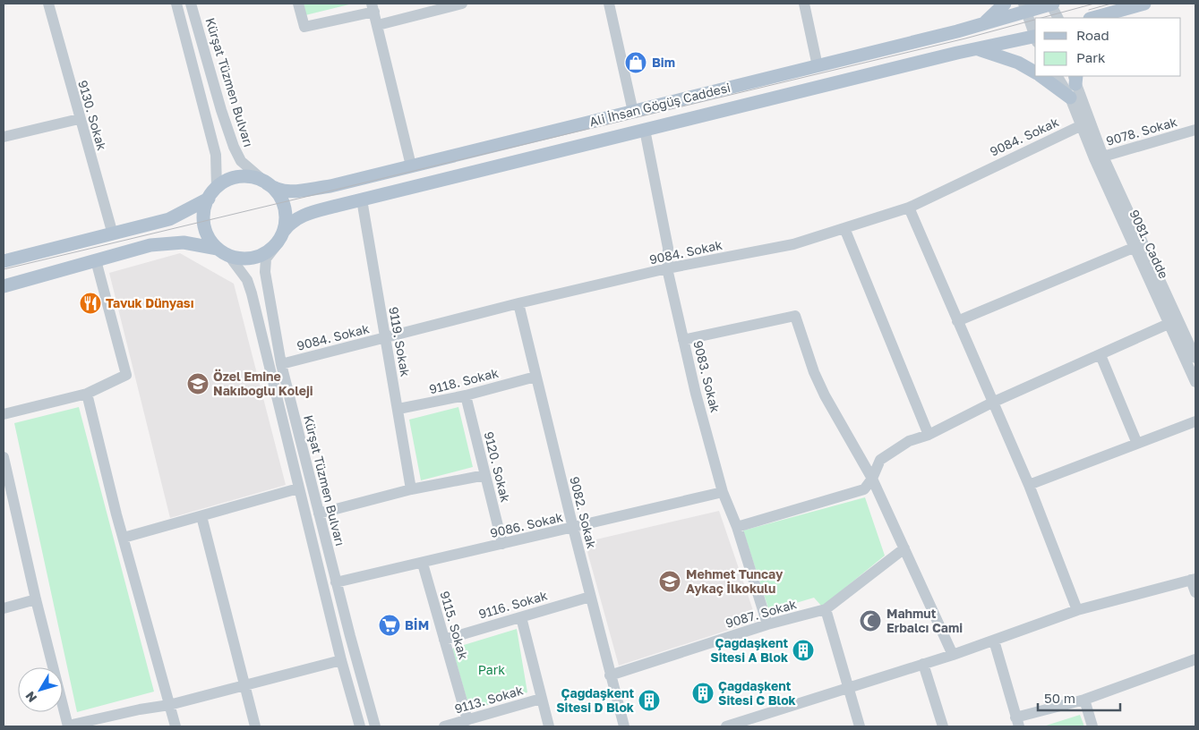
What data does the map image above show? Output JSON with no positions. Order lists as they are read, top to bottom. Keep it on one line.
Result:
{"streets":{"main road":["Ali İhsan Göğüş Caddesi"],"street":["Kürşat Tüzmen Bulvarı","9130. Sokak","9078. Sokak","9084. Sokak","9081. Cadde","9119. Sokak","9083. Sokak","9118. Sokak","9120. Sokak","9082. Sokak","9086. Sokak","9116. Sokak","9087. Sokak","9115. Sokak","9113. Sokak"]},"crossings":[["Kürşat Tüzmen Bulvarı","Ali İhsan Göğüş Caddesi"],["Kürşat Tüzmen Bulvarı","9084. Sokak"],["Kürşat Tüzmen Bulvarı","9086. Sokak"],["Ali İhsan Göğüş Caddesi","9119. Sokak"],["Ali İhsan Göğüş Caddesi","9083. Sokak"],["9078. Sokak","9081. Cadde"],["9084. Sokak","9081. Cadde"],["9084. Sokak","9119. Sokak"],["9084. Sokak","9083. Sokak"],["9084. Sokak","9082. Sokak"],["9119. Sokak","9118. Sokak"],["9083. Sokak","9086. Sokak"],["9083. Sokak","9087. Sokak"],["9118. Sokak","9120. Sokak"],["9118. Sokak","9082. Sokak"],["9120. Sokak","9086. Sokak"],["9082. Sokak","9086. Sokak"],["9082. Sokak","9116. Sokak"],["9082. Sokak","9087. Sokak"],["9086. Sokak","9115. Sokak"],["9116. Sokak","9115. Sokak"],["9115. Sokak","9113. Sokak"]],"parks":["Park"],"places":{"shop":["Bim"],"restaurant":["Tavuk Dünyası"],"school or university":["Özel Emine Nakıboğlu Koleji","Mehmet Tuncay Aykaç İlkokulu"],"mosque":["Mahmut Erbalcı Cami"],"supermarket":["BİM"],"building":["Çağdaşkent Sitesi A Blok","Çağdaşkent Sitesi C Blok","Çağdaşkent Sitesi D Blok"]},"legend":["Road","Park"],"scale_bar":"50 m","north":"bottom left"}
